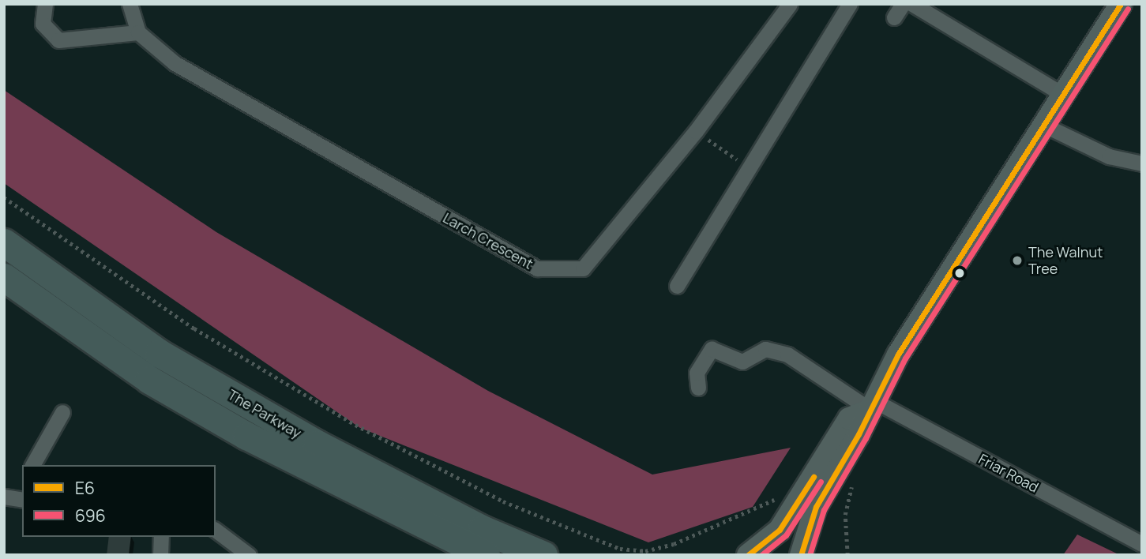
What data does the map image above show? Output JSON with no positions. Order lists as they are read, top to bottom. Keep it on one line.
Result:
{"streets":{"highway":["The Parkway"],"street":["Larch Crescent","Friar Road"]},"places":["The Walnut Tree"],"lines":["transit line E6","transit line 696"],"legend":["E6","696"]}
